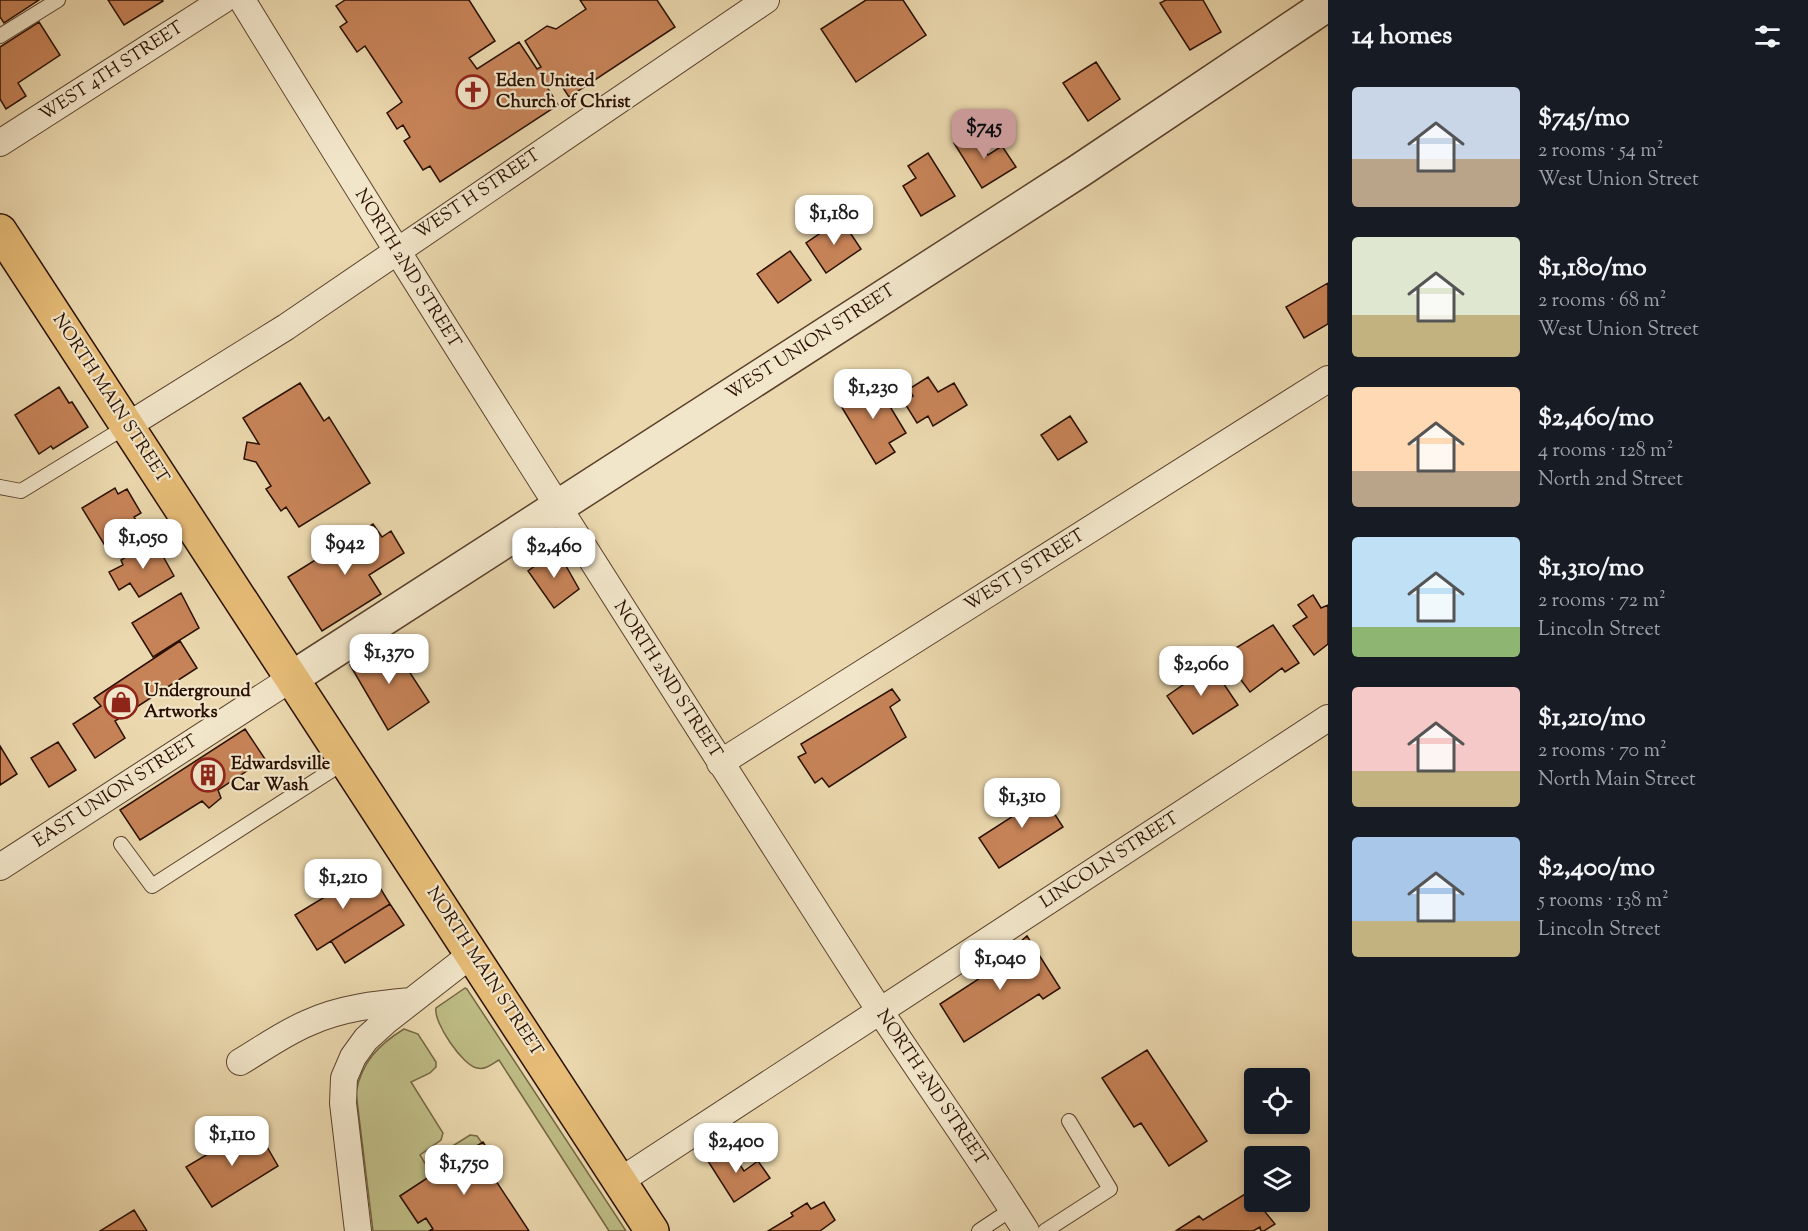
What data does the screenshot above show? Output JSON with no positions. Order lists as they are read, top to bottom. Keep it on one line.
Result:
{"streets":{"main road":["NORTH MAIN STREET"],"street":["WEST 4TH STREET","WEST H STREET","NORTH 2ND STREET","WEST UNION STREET","WEST J STREET","EAST UNION STREET","LINCOLN STREET"]},"crossings":[["WEST H STREET","NORTH 2ND STREET"],["WEST H STREET","NORTH MAIN STREET"],["NORTH 2ND STREET","WEST UNION STREET"],["NORTH 2ND STREET","WEST J STREET"],["NORTH 2ND STREET","LINCOLN STREET"],["WEST UNION STREET","NORTH MAIN STREET"],["WEST UNION STREET","EAST UNION STREET"],["NORTH MAIN STREET","EAST UNION STREET"],["NORTH MAIN STREET","LINCOLN STREET"]],"places":{"church":["Eden United Church of Christ"],"shop":["Underground Artworks"],"building":["Edwardsville Car Wash"]},"page":{"heading":"14 homes","list":[{"name":"$745/mo","note":"2 rooms · 54 m² · West Union Street"},{"name":"$1,180/mo","note":"2 rooms · 68 m² · West Union Street"},{"name":"$2,460/mo","note":"4 rooms · 128 m² · North 2nd Street"},{"name":"$1,310/mo","note":"2 rooms · 72 m² · Lincoln Street"},{"name":"$1,210/mo","note":"2 rooms · 70 m² · North Main Street"},{"name":"$2,400/mo","note":"5 rooms · 138 m² · Lincoln Street"}],"price":["$745","$1,180","$1,230","$1,050","$942","$2,460","$1,370","$2,060","$1,310","$1,210","$1,040","$1,110","$2,400","$1,750"]}}
